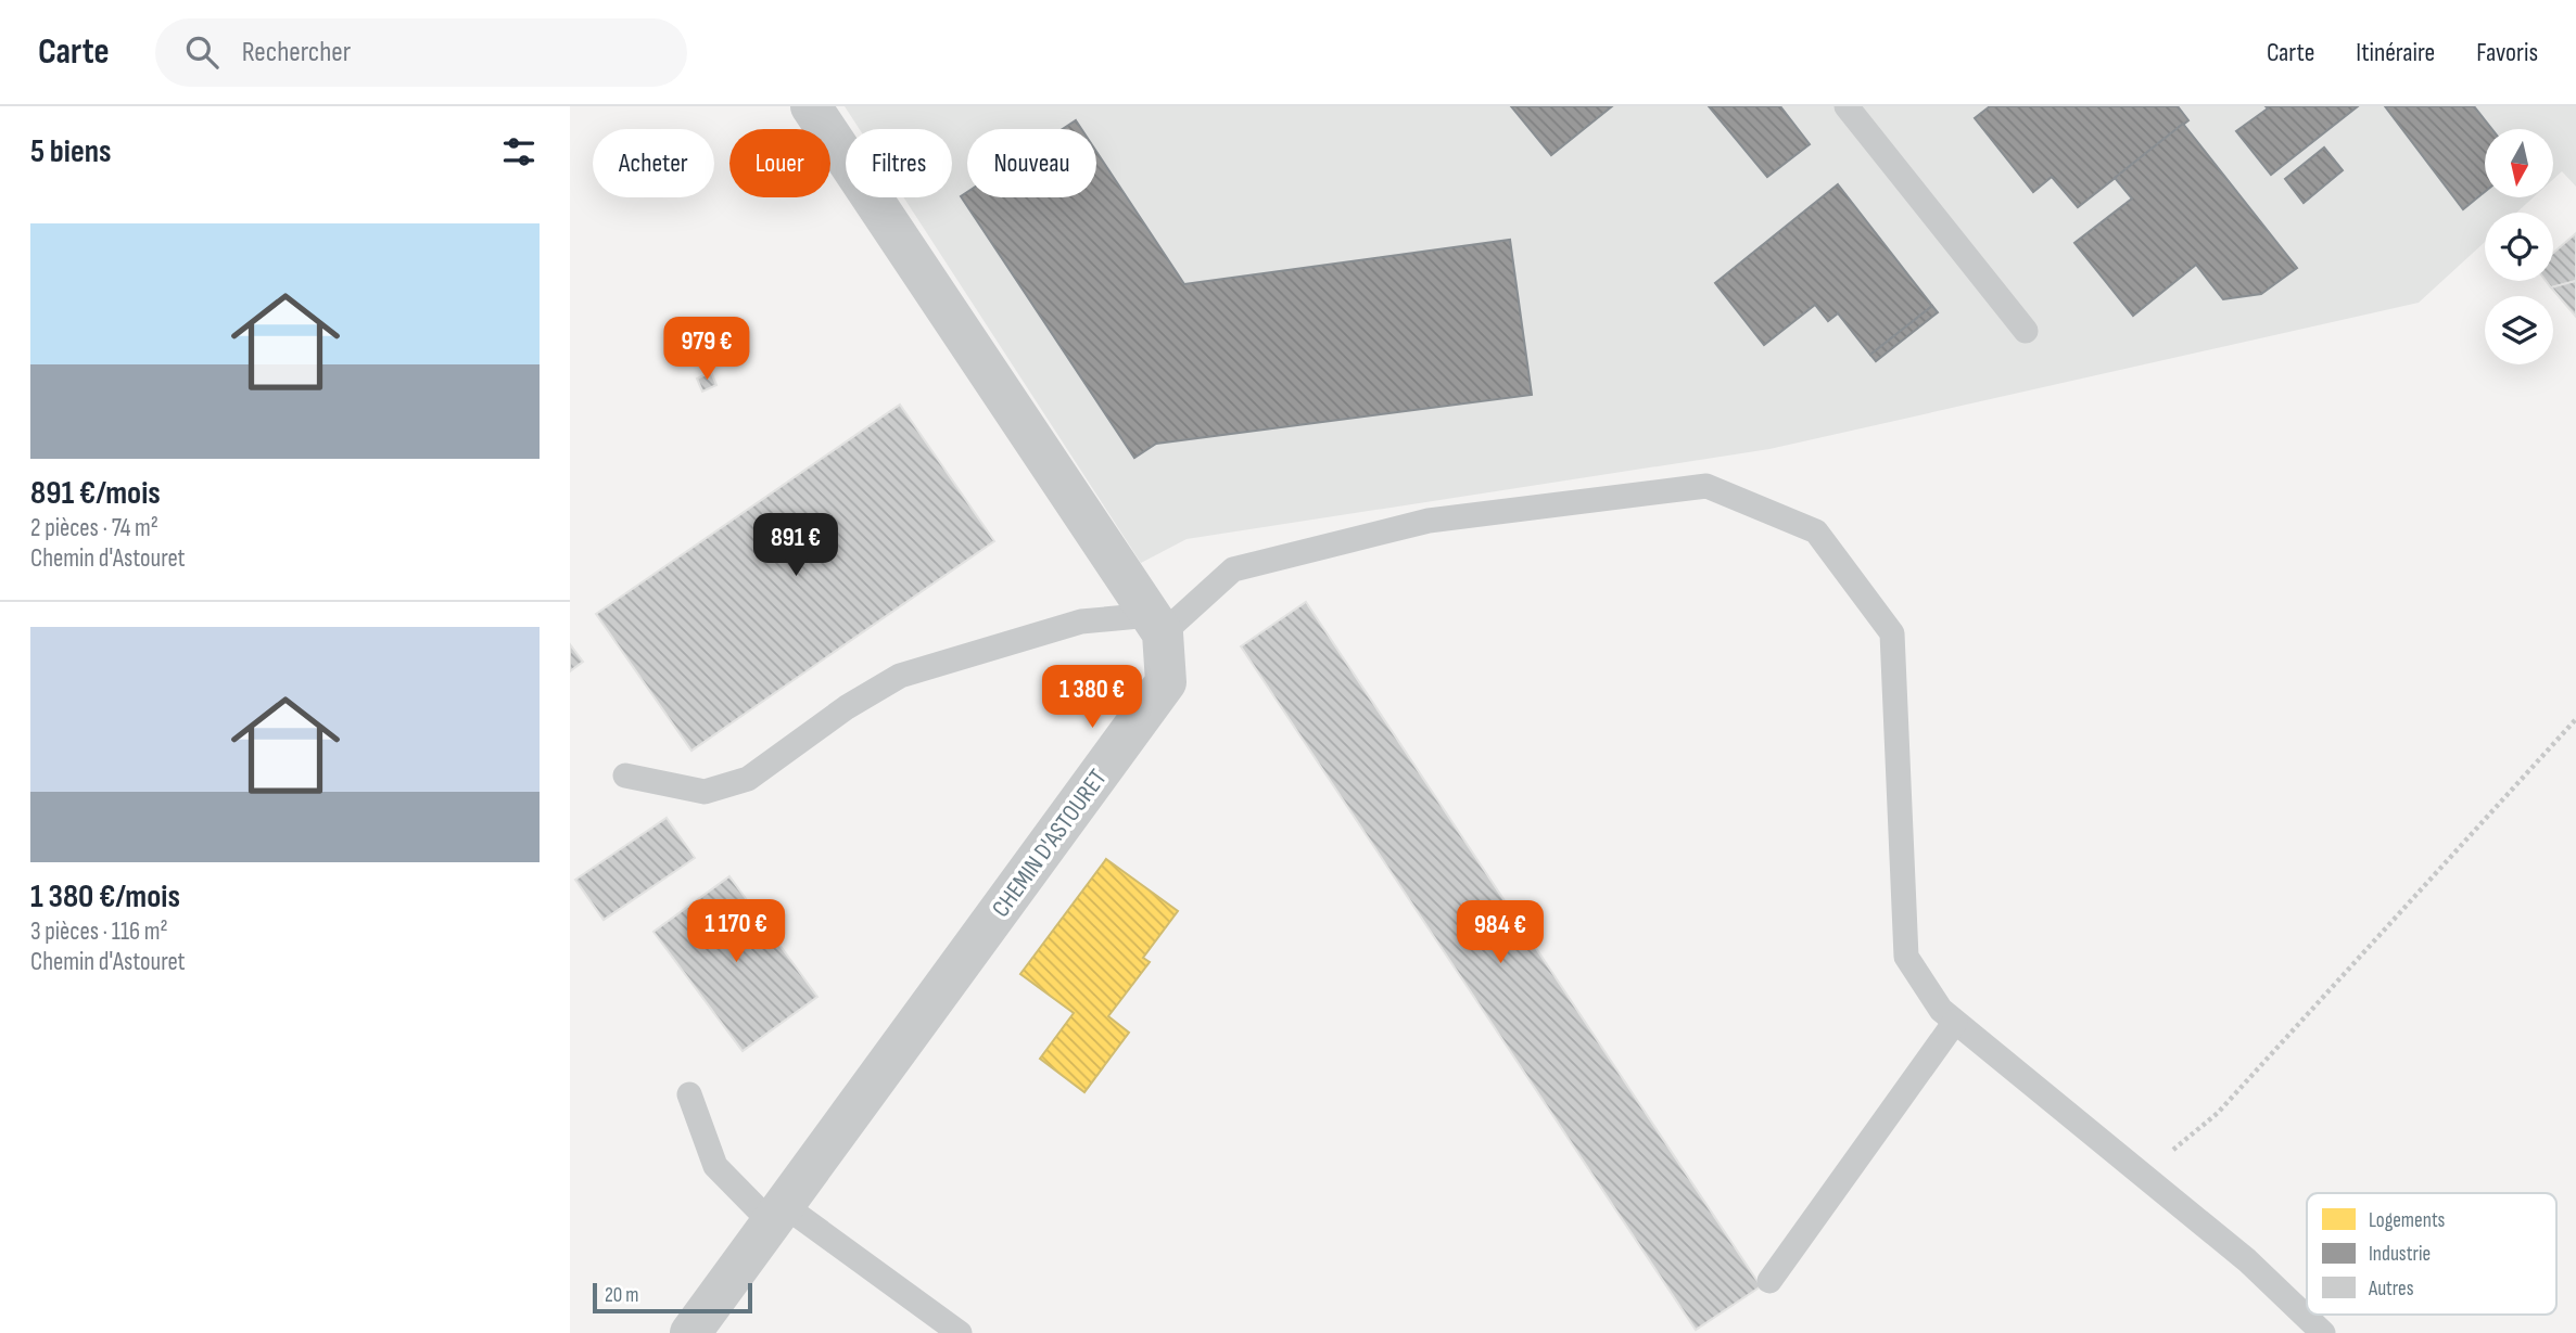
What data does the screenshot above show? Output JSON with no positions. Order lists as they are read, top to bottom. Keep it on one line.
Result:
{"streets":{"street":["CHEMIN D'ASTOURET"]},"legend":["Logements","Industrie","Autres"],"scale_bar":"20 m","north":"bottom","page":{"header":"Carte","search":"Rechercher","nav":["Carte","Itinéraire","Favoris"],"heading":"5 biens","chip":["Acheter","Louer","Filtres","Nouveau"],"list":[{"name":"891 €/mois","note":"2 pièces · 74 m² · Chemin d'Astouret"},{"name":"1 380 €/mois","note":"3 pièces · 116 m² · Chemin d'Astouret"}],"price":["979 €","891 €","1 380 €","1 170 €","984 €"],"scale":"20 m"}}
